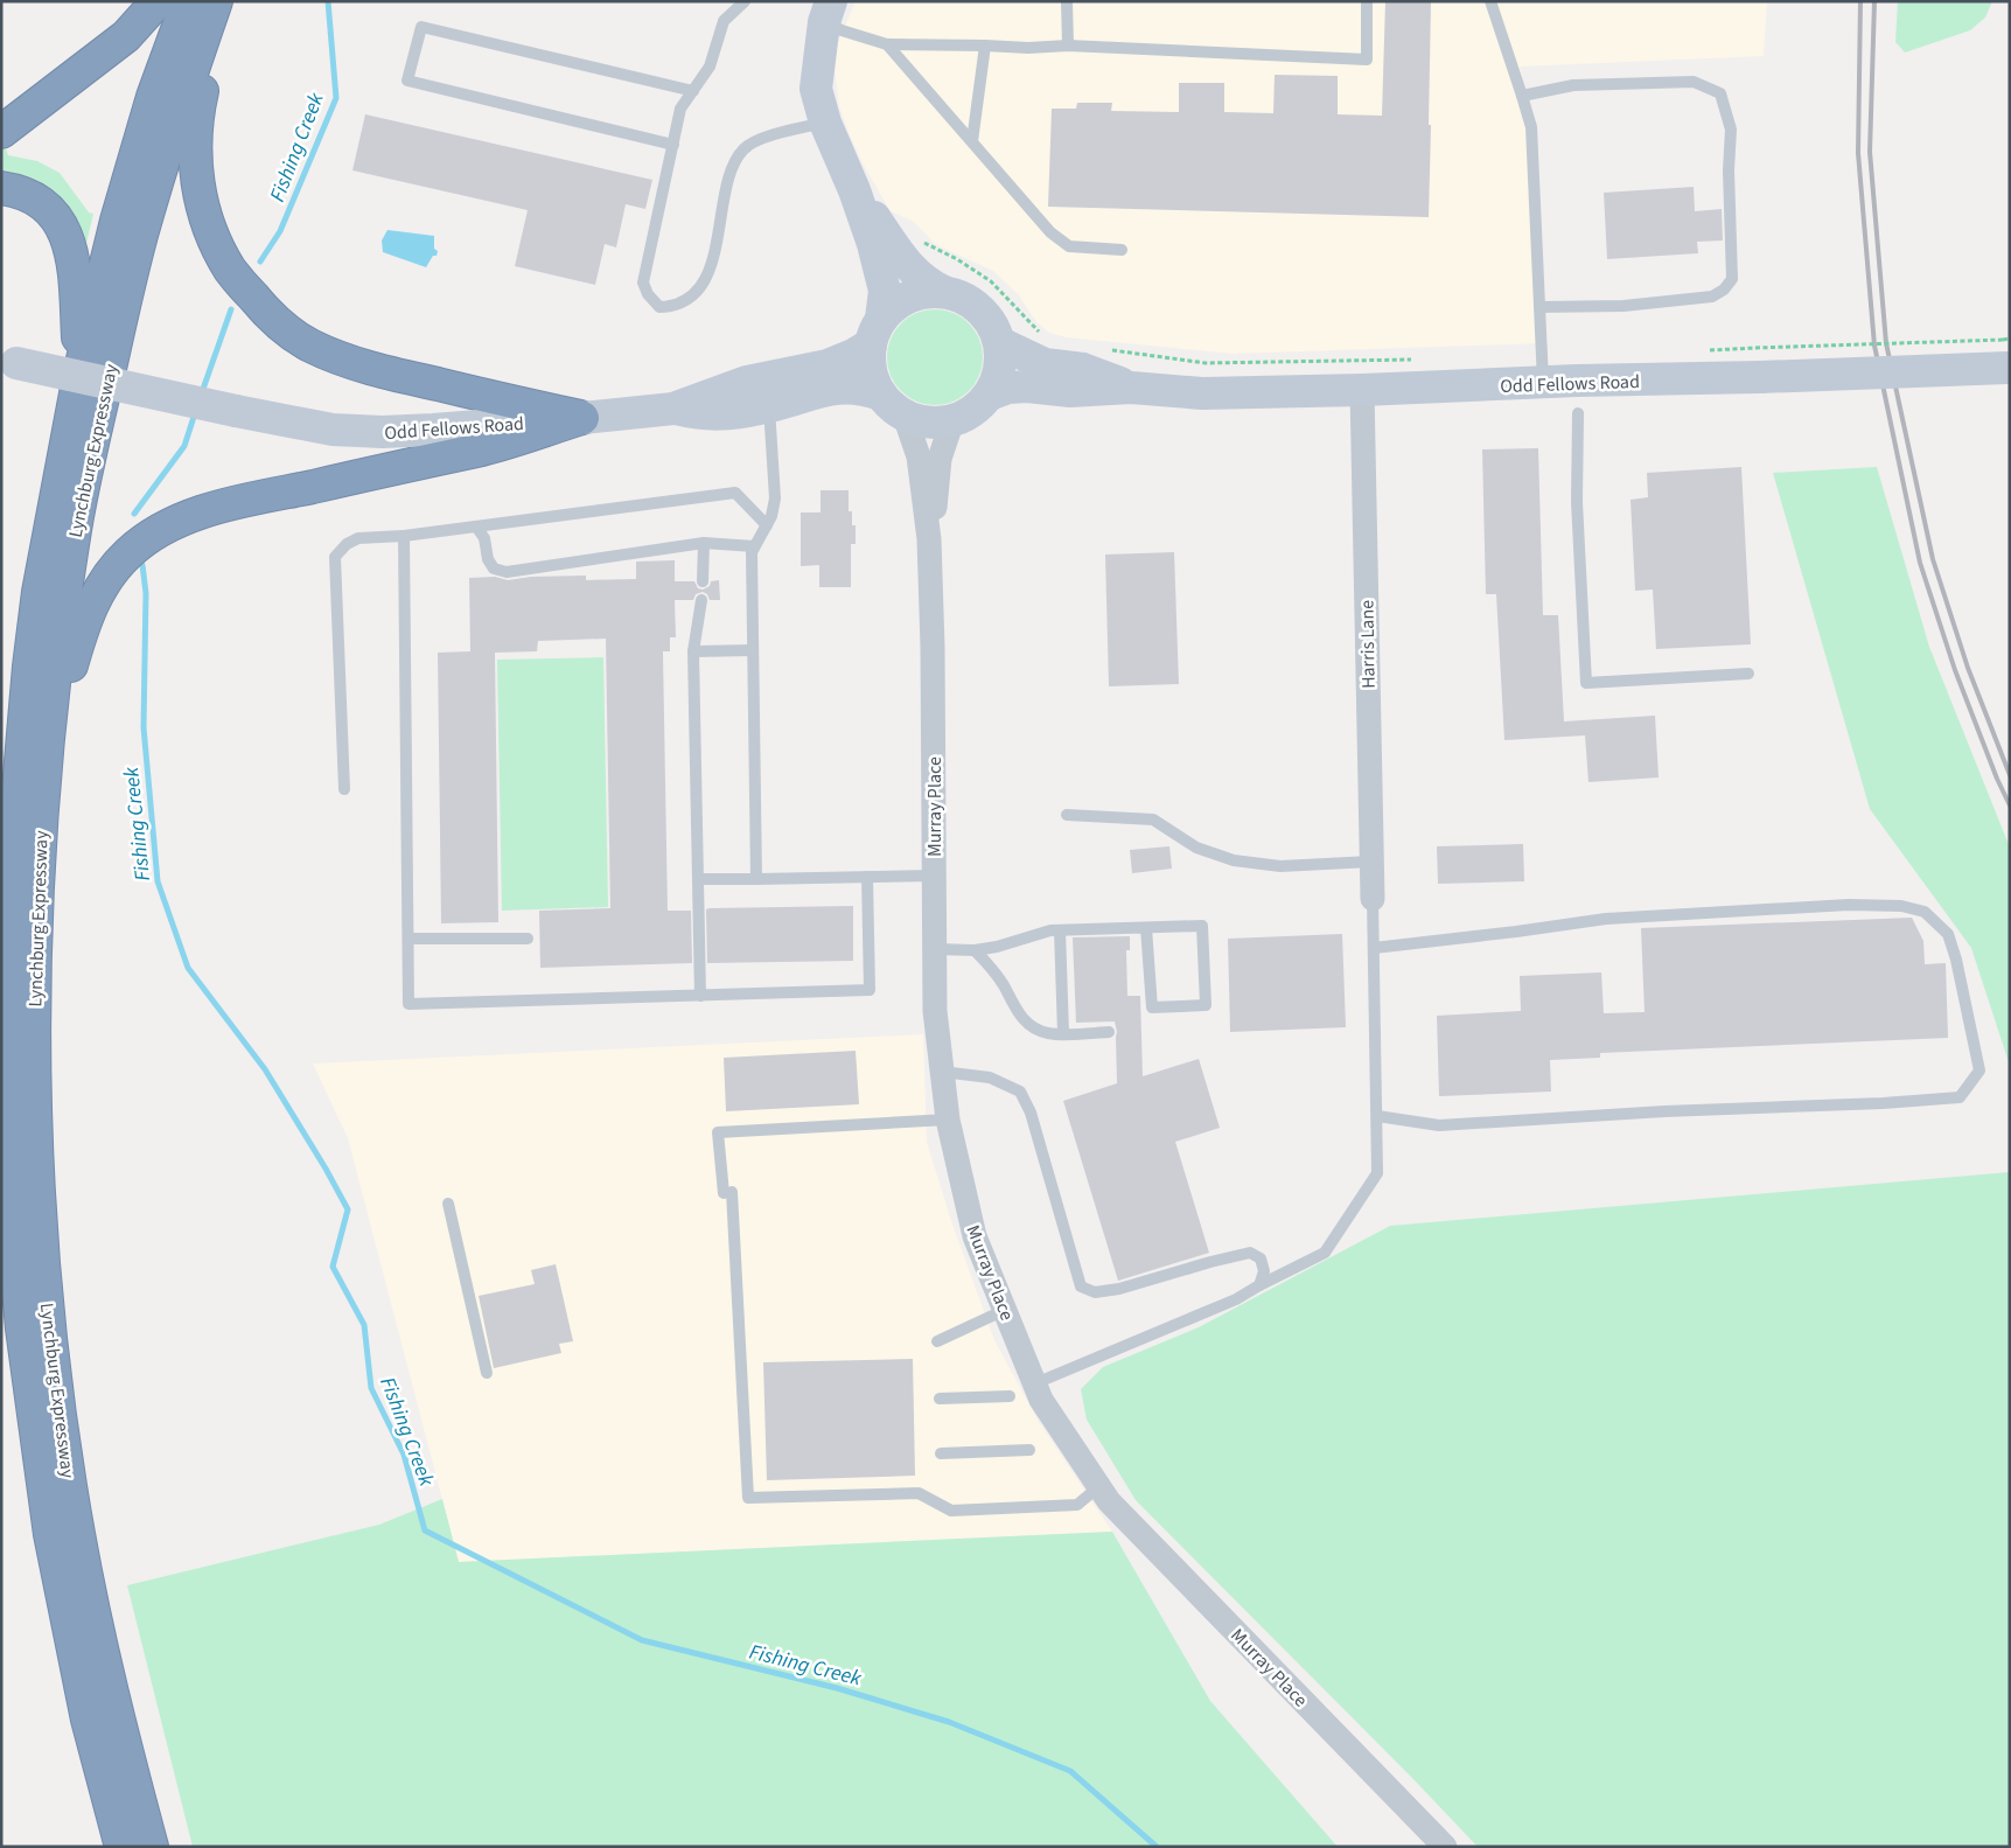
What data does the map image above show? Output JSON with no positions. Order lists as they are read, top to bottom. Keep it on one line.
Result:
{"streets":{"highway":["Lynchburg Expressway"],"main road":["Odd Fellows Road"],"street":["Harris Lane","Murray Place"]},"crossings":[["Odd Fellows Road","Harris Lane"],["Odd Fellows Road","Murray Place"]],"water":["Fishing Creek"]}
